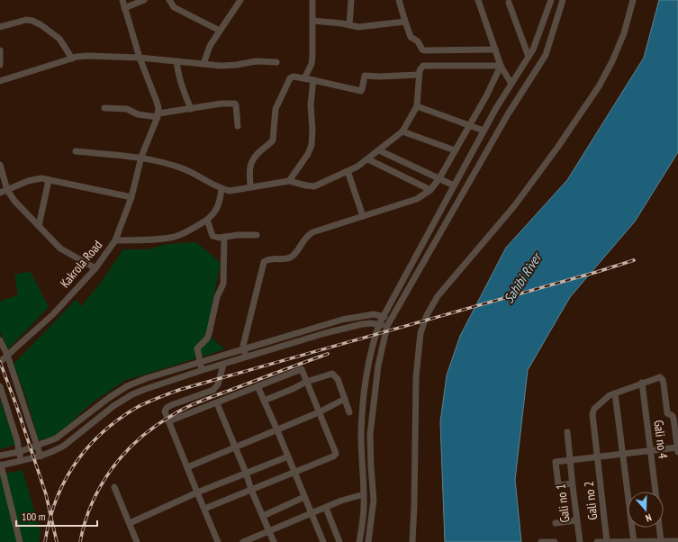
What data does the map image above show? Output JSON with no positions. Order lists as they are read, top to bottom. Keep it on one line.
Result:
{"streets":{"street":["Kakrola Road","Gali no 4","Gali no 2","Gali no 1"]},"water":["Sahibi River"],"scale_bar":"100 m","north":"bottom"}
